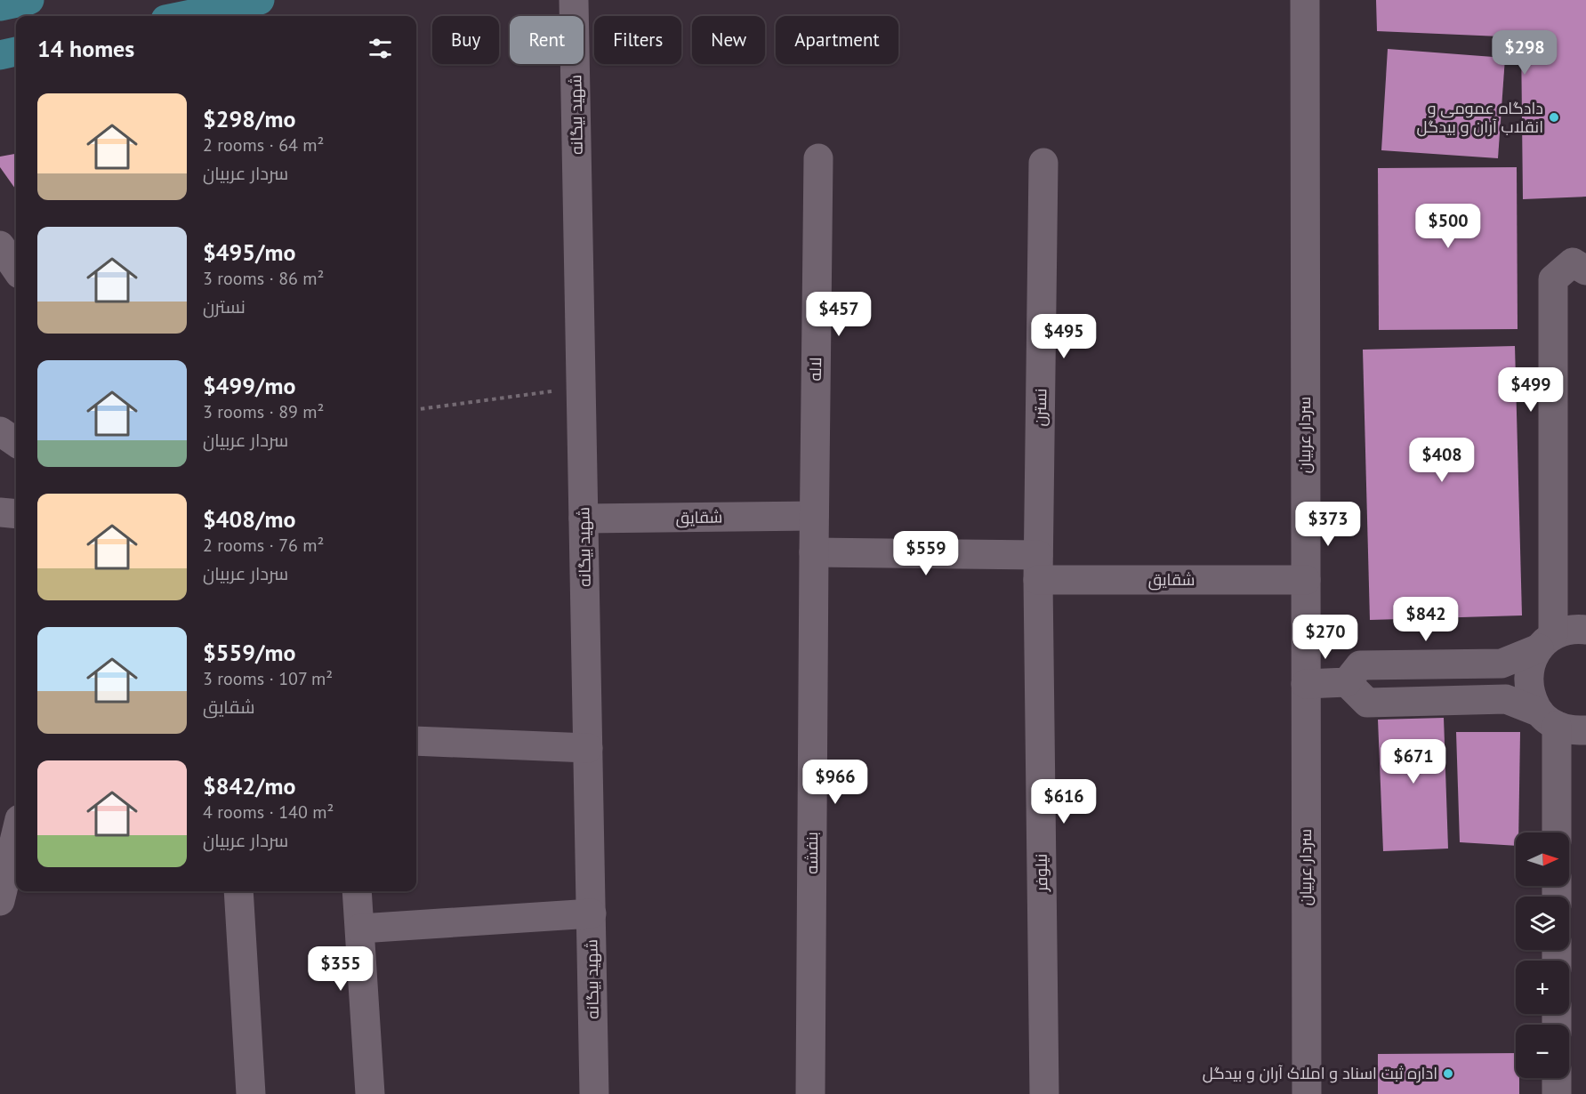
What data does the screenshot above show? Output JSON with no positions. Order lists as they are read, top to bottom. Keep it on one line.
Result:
{"streets":{"street":["شهید بیگانه","لاله","نسترن","سردار عربیان","شقایق","بنفشه","نیلوفر"]},"crossings":[["شهید بیگانه","شقایق"],["لاله","شقایق"],["لاله","بنفشه"],["نسترن","شقایق"],["نسترن","نیلوفر"],["سردار عربیان","شقایق"],["شقایق","بنفشه"],["شقایق","نیلوفر"]],"places":["دادگاه عمومی و انقلاب آران و بیدگل","اداره ثبت اسناد و املاک آران و بیدگل"],"north":"right","page":{"chip":["Buy","Rent","Filters","New","Apartment"],"heading":"14 homes","price":["$298","$500","$457","$495","$499","$408","$373","$559","$842","$270","$671","$966","$616","$355"],"list":[{"name":"$298/mo","note":"2 rooms · 64 m² · سردار عربیان"},{"name":"$495/mo","note":"3 rooms · 86 m² · نسترن"},{"name":"$499/mo","note":"3 rooms · 89 m² · سردار عربیان"},{"name":"$408/mo","note":"2 rooms · 76 m² · سردار عربیان"},{"name":"$559/mo","note":"3 rooms · 107 m² · شقایق"},{"name":"$842/mo","note":"4 rooms · 140 m² · سردار عربیان"}],"map_buttons":["+","−"]}}
